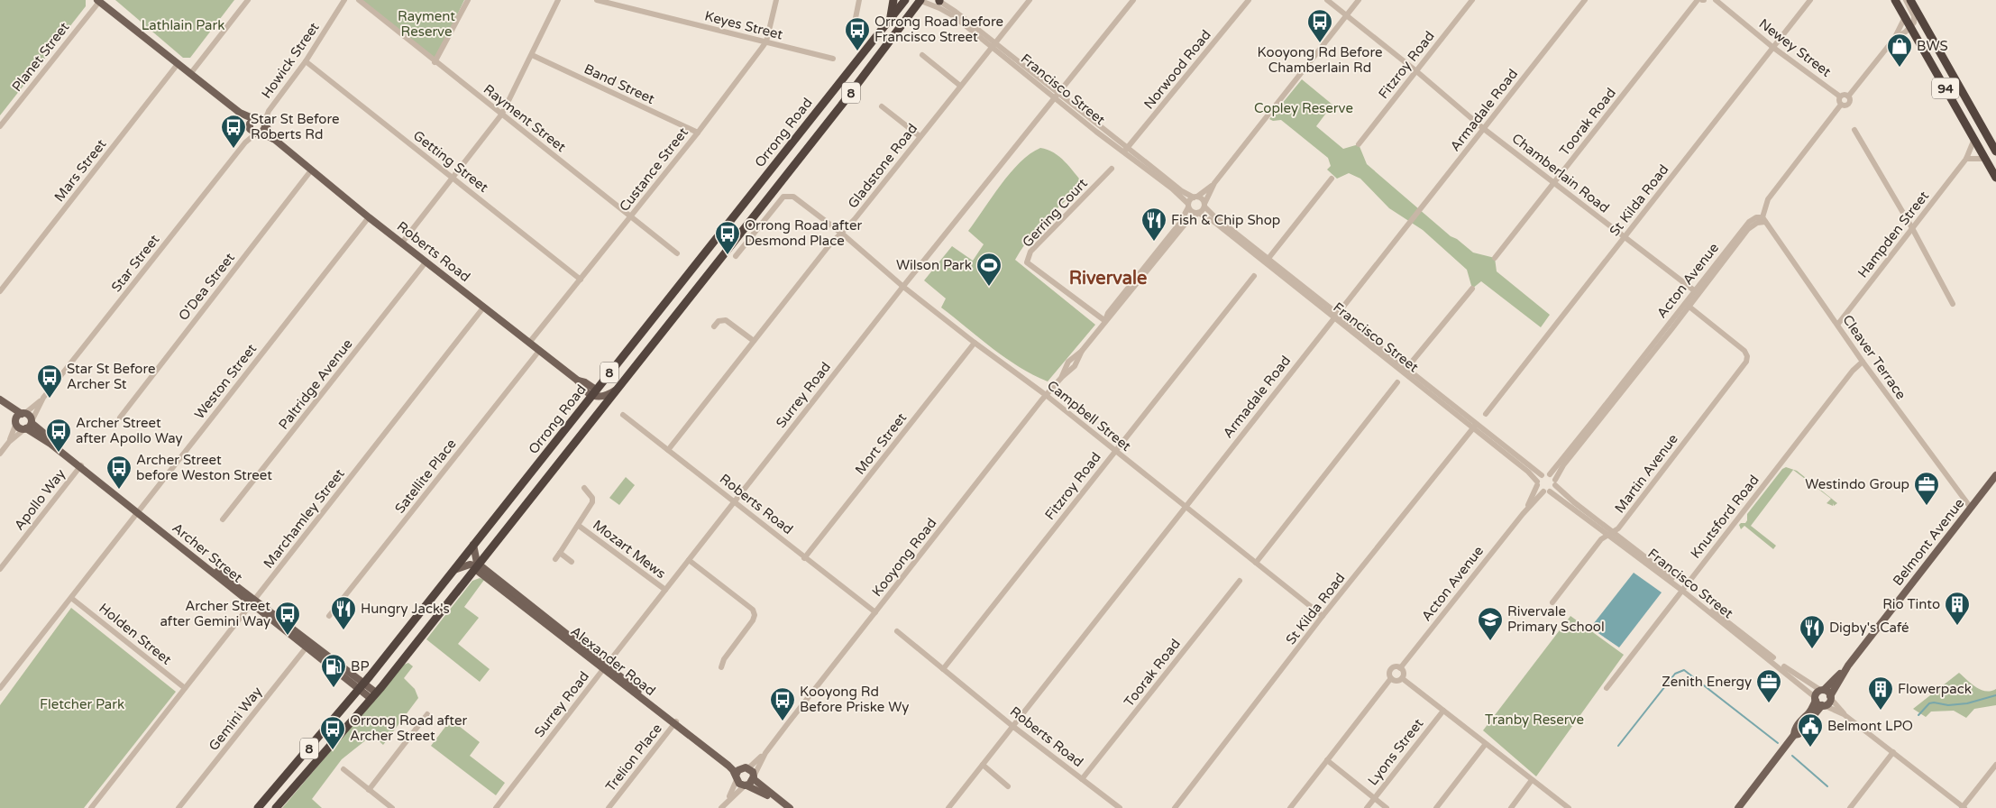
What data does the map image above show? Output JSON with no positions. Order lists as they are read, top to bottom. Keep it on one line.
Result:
{"streets":{"highway":["94","8","Orrong Road"],"main road":["Roberts Road","Belmont Avenue","Archer Street","Alexander Road"],"street":["Keyes Street","Newey Street","Planet Street","Howick Street","Fitzroy Road","Norwood Road","Band Street","Francisco Street","Armadale Road","Rayment Street","Toorak Road","Getting Street","Gladstone Road","Custance Street","Mars Street","Chamberlain Road","St Kilda Road","Gerring Court","Hampden Street","Star Street","Acton Avenue","O'Dea Street","Cleaver Terrace","Weston Street","Paltridge Avenue","Surrey Road","Campbell Street","Mort Street","Martin Avenue","Satellite Place","Apollo Way","Knutsford Road","Marchamley Street","Mozart Mews","Kooyong Road","Holden Street","Gemini Way","Lyons Street","Trelion Place"]},"crossings":[["Keyes Street","Custance Street"],["Newey Street","St Kilda Road"],["Planet Street","Roberts Road"],["Howick Street","Getting Street"],["Howick Street","Roberts Road"],["Howick Street","Star Street"],["Fitzroy Road","Chamberlain Road"],["Fitzroy Road","Roberts Road"],["Fitzroy Road","Campbell Street"],["Norwood Road","Francisco Street"],["Band Street","Custance Street"],["94","Hampden Street"],["Francisco Street","Armadale Road"],["Francisco Street","Orrong Road"],["Francisco Street","Gladstone Road"],["Francisco Street","St Kilda Road"],["Francisco Street","Acton Avenue"],["Francisco Street","Surrey Road"],["Francisco Street","Martin Avenue"],["Francisco Street","Knutsford Road"],["Francisco Street","Belmont Avenue"],["Francisco Street","Kooyong Road"],["Armadale Road","Chamberlain Road"],["Armadale Road","Roberts Road"],["Armadale Road","Campbell Street"],["Rayment Street","Custance Street"],["Toorak Road","Chamberlain Road"],["Toorak Road","Roberts Road"],["Orrong Road","Roberts Road"],["Orrong Road","Archer Street"],["Orrong Road","Alexander Road"],["Getting Street","Custance Street"],["Gladstone Road","Roberts Road"],["Gladstone Road","Campbell Street"],["Custance Street","Roberts Road"],["Mars Street","Roberts Road"],["Chamberlain Road","St Kilda Road"],["Chamberlain Road","Acton Avenue"],["St Kilda Road","Campbell Street"],["Gerring Court","Kooyong Road"],["Hampden Street","Cleaver Terrace"],["Roberts Road","Star Street"],["Roberts Road","O'Dea Street"],["Roberts Road","Weston Street"],["Roberts Road","Paltridge Avenue"],["Roberts Road","Surrey Road"],["Roberts Road","Mort Street"],["Roberts Road","Satellite Place"],["Roberts Road","Marchamley Street"],["Roberts Road","Kooyong Road"],["Star Street","Archer Street"],["Acton Avenue","Cleaver Terrace"],["Acton Avenue","Martin Avenue"],["Cleaver Terrace","Knutsford Road"],["Cleaver Terrace","Belmont Avenue"],["Weston Street","Archer Street"],["Weston Street","Holden Street"],["Surrey Road","Campbell Street"],["Surrey Road","Mozart Mews"],["Surrey Road","Alexander Road"],["Campbell Street","Mort Street"],["Campbell Street","Kooyong Road"],["Apollo Way","Archer Street"],["Marchamley Street","Archer Street"],["Marchamley Street","Holden Street"],["Archer Street","Gemini Way"],["Kooyong Road","Alexander Road"],["Alexander Road","Trelion Place"]],"districts":["Rivervale"],"parks":["Rayment Reserve","Lathlain Park","Copley Reserve","Fletcher Park","Tranby Reserve"],"places":{"bus stop":["Kooyong Rd Before Chamberlain Rd","Orrong Road before Francisco Street","Star St Before Roberts Rd","Orrong Road after Desmond Place","Star St Before Archer St","Archer Street after Apollo Way","Archer Street before Weston Street","Archer Street after Gemini Way","Kooyong Rd Before Priske Wy","Orrong Road after Archer Street"],"shop":["BWS"],"restaurant":["Fish & Chip Shop","Hungry Jack's","Digby's Café"],"sports":["Wilson Park"],"office":["Westindo Group","Zenith Energy"],"building":["Rio Tinto","Flowerpack"],"school or university":["Rivervale Primary School"],"fuel station":["BP"],"public building":["Belmont LPO"]}}
